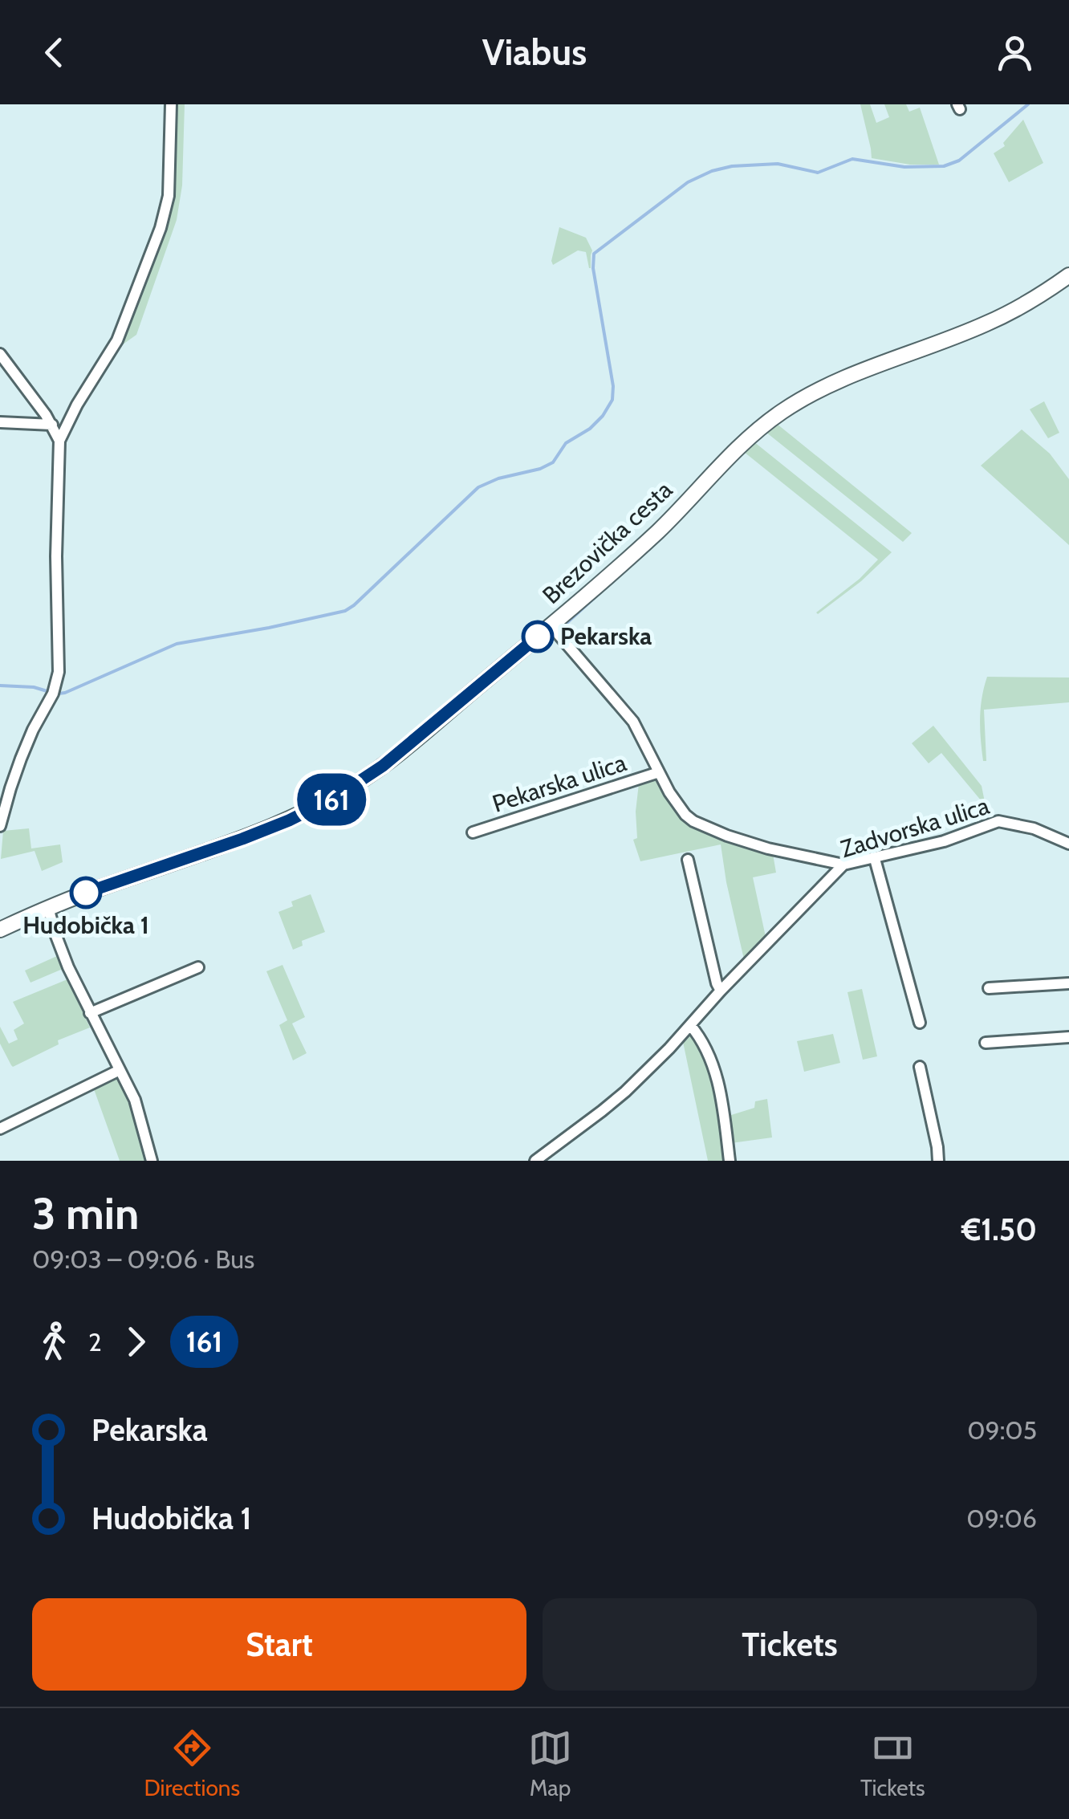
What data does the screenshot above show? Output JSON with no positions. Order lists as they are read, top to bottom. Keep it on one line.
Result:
{"streets":{"main road":["Brezovička cesta"],"street":["Pekarska ulica","Zadvorska ulica"]},"crossings":[["Brezovička cesta","Pekarska ulica"],["Pekarska ulica","Zadvorska ulica"]],"places":["Pekarska","Hudobička 1"],"lines":["bus line 161"],"page":{"header":"Viabus","on_map":"161","heading":["3 min","09:03 – 09:06 · Bus","€1.50"],"legs":["2","161"],"list":[{"name":"Pekarska","value":"09:05"},{"name":"Hudobička 1","value":"09:06"}],"buttons":["Start","Tickets"],"tabs":["Directions","Map","Tickets"]}}
